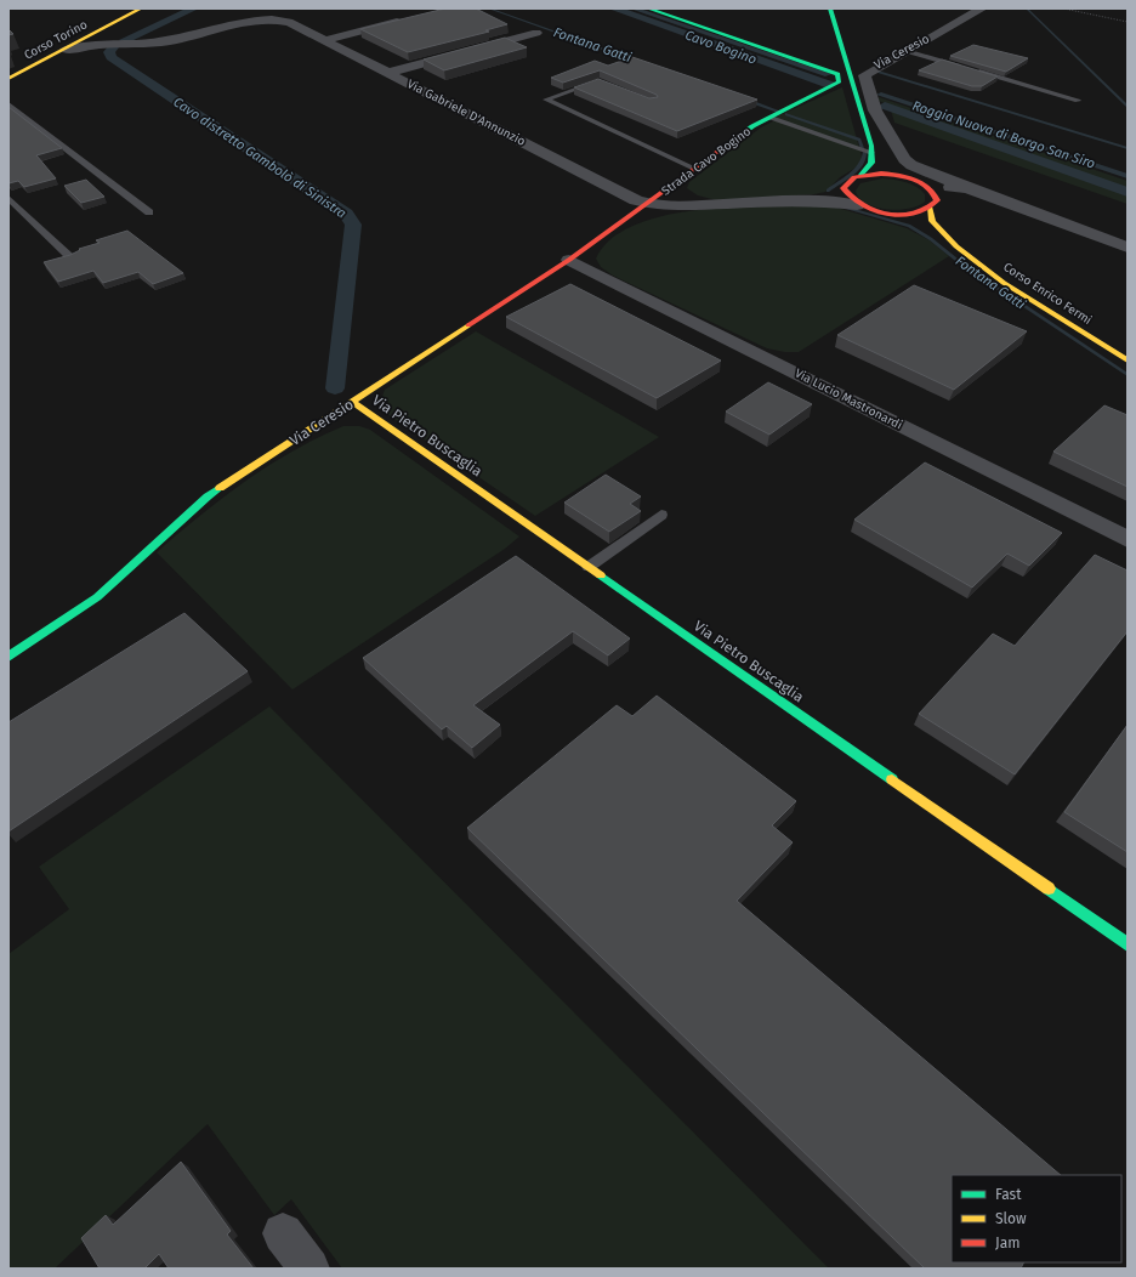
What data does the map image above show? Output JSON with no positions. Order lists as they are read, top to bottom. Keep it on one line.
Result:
{"streets":{"street":["Corso Torino","Via Ceresio","Via Gabriele D'Annunzio","Strada Cavo Bogino","Corso Enrico Fermi","Via Lucio Mastronardi","Via Pietro Buscaglia"]},"crossings":[["Corso Torino","Via Gabriele D'Annunzio"],["Via Ceresio","Via Gabriele D'Annunzio"],["Via Ceresio","Strada Cavo Bogino"],["Via Ceresio","Via Lucio Mastronardi"],["Via Ceresio","Via Pietro Buscaglia"],["Via Gabriele D'Annunzio","Strada Cavo Bogino"]],"water":["Fontana Gatti","Cavo Bogino","Roggia Nuova di Borgo San Siro","Cavo distretto Gambolò di Sinistra"],"legend":["Fast","Slow","Jam"]}
